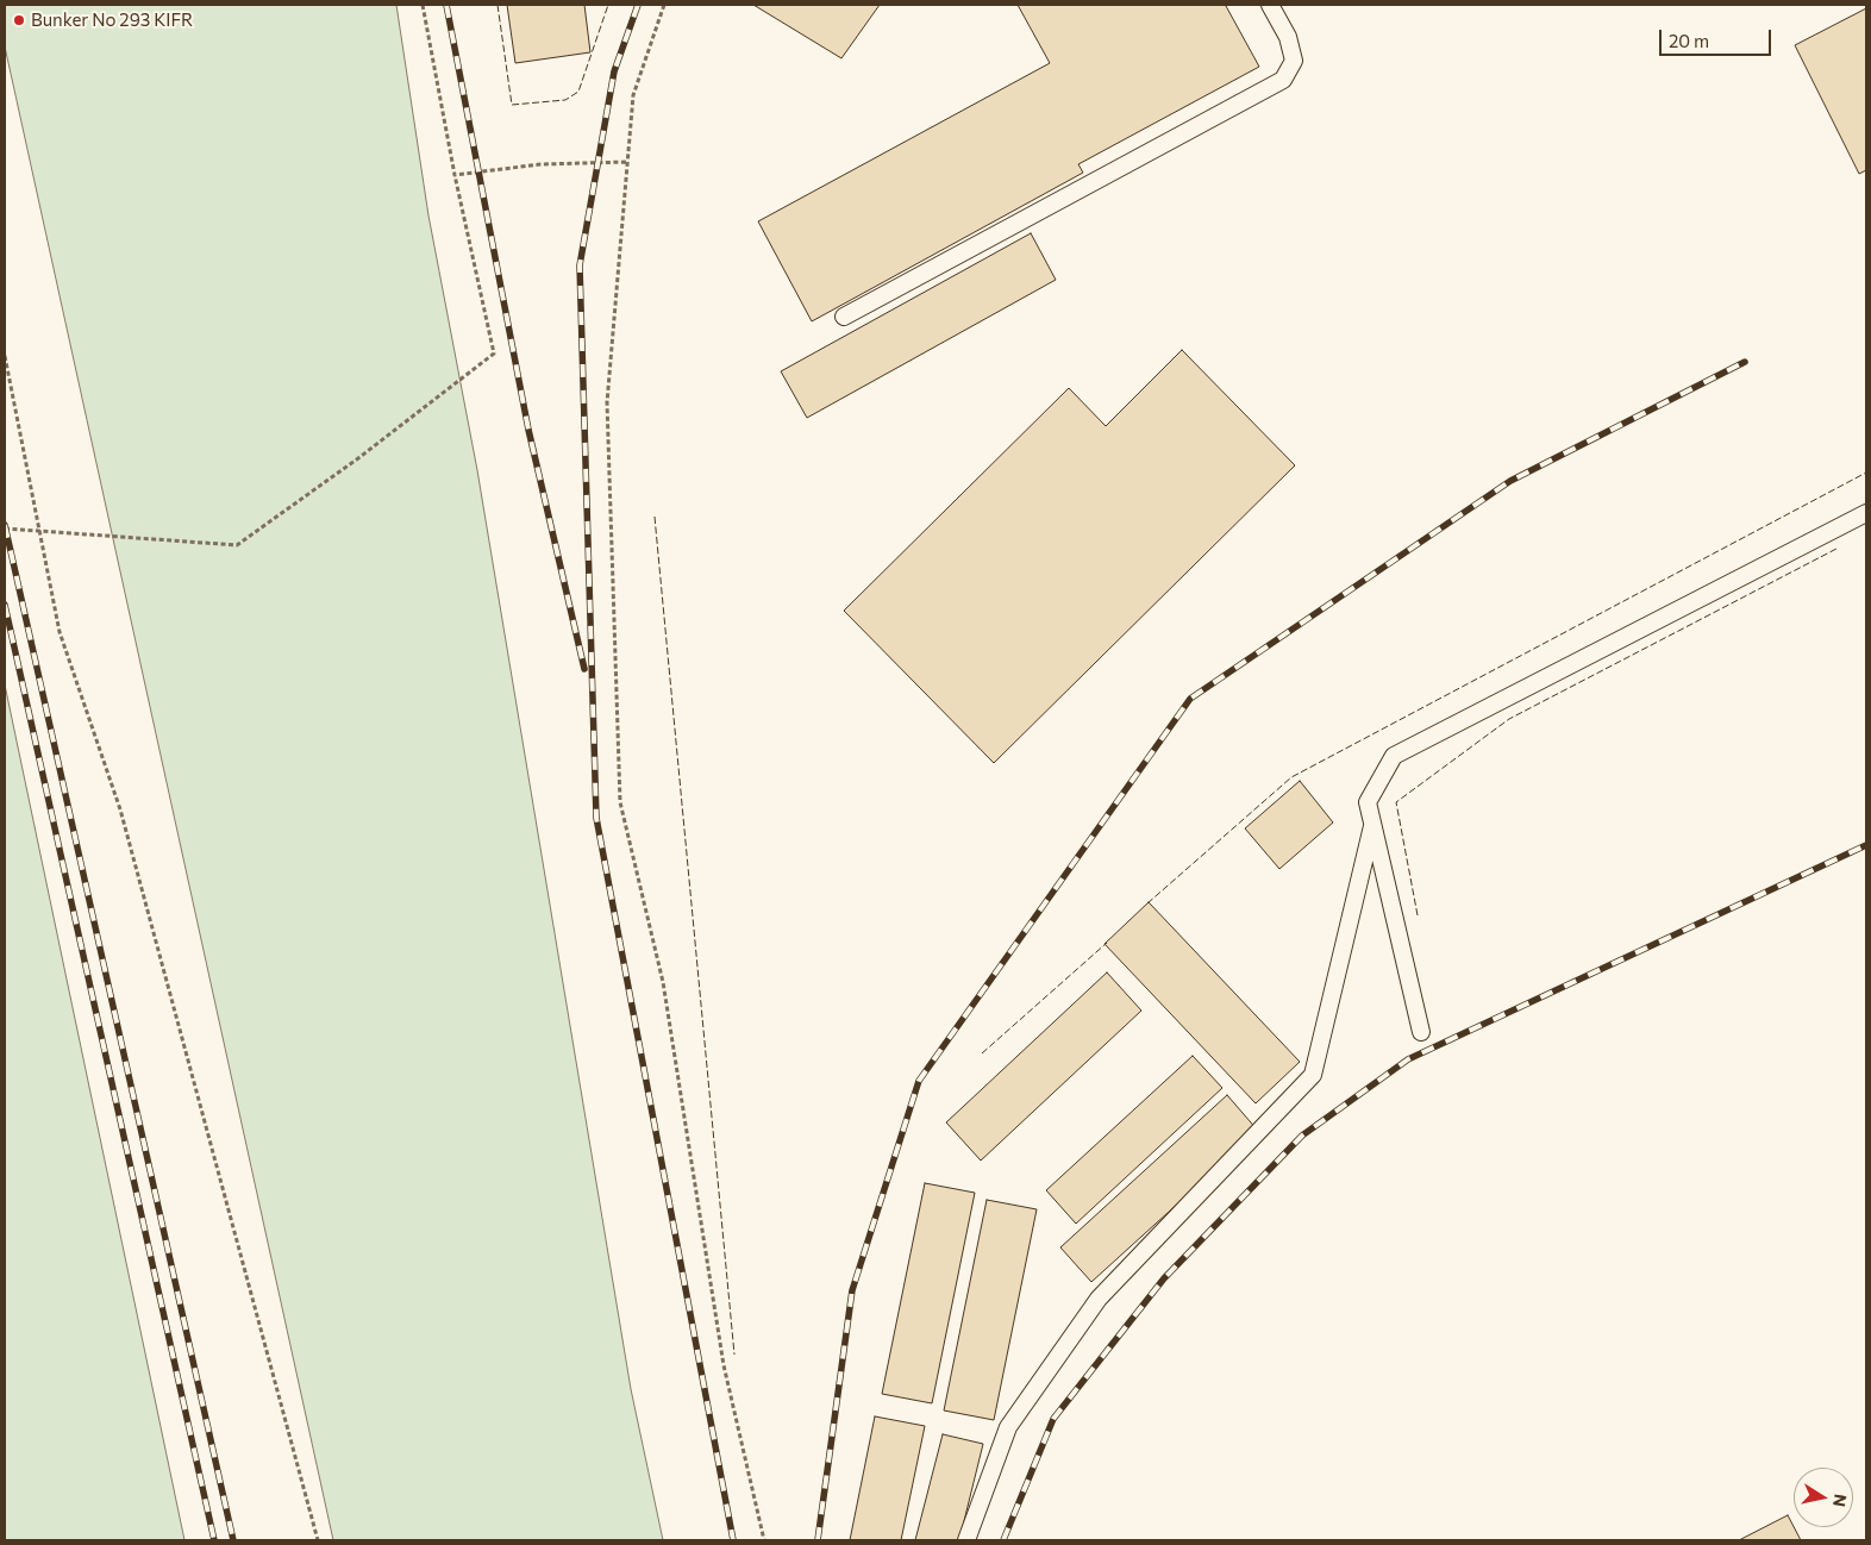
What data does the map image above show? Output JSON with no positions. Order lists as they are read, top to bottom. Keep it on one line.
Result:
{"places":["Bunker No 293 KIFR"],"scale_bar":"20 m","north":"right"}
